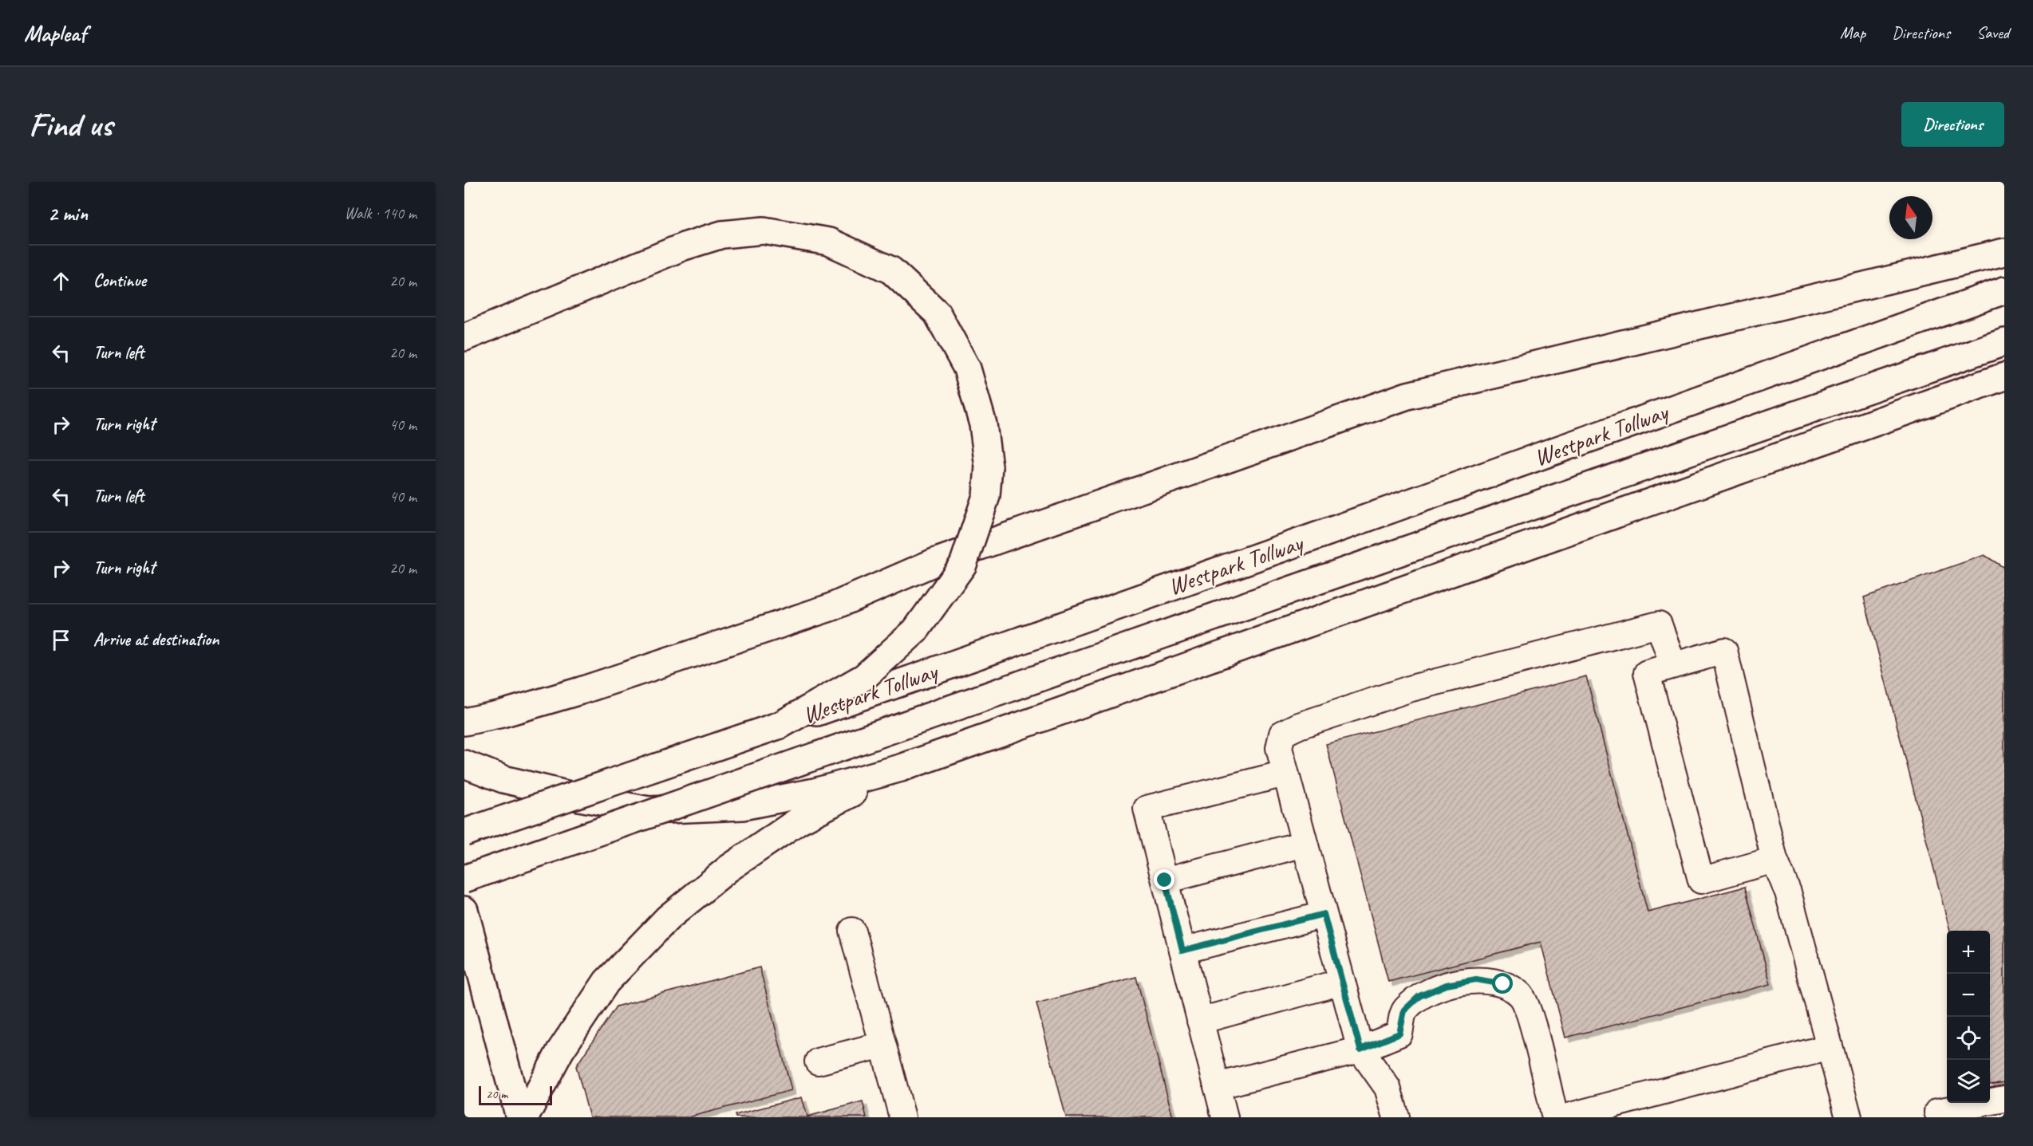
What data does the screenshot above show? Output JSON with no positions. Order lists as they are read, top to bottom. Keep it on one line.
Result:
{"streets":{"main road":["Westpark Tollway"]},"scale_bar":"20 m","north":"top","page":{"header":"Mapleaf","nav":["Map","Directions","Saved"],"buttons":"Directions","title":"Find us","heading":["2 min","Walk · 140 m"],"list":[["Continue","20 m"],["Turn left","20 m"],["Turn right","40 m"],["Turn left","40 m"],["Turn right","20 m"],"Arrive at destination"],"map_buttons":["+","−"],"scale":"20 m"}}
